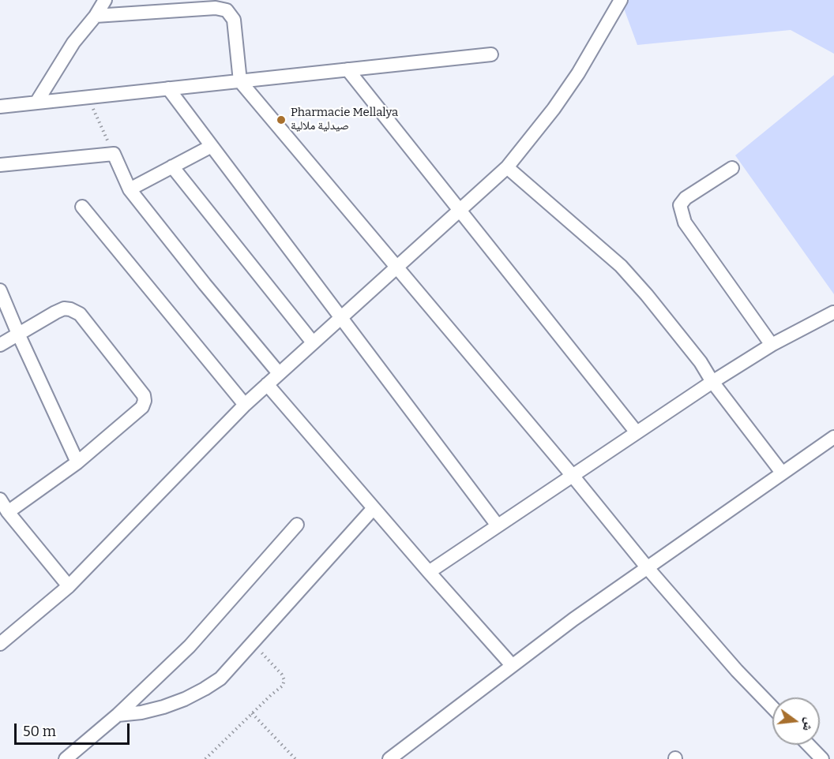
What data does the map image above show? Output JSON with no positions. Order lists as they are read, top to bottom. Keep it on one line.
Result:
{"places":["Pharmacie Mellalya صيدلية ملالية"],"scale_bar":"50 m","north":"right"}
